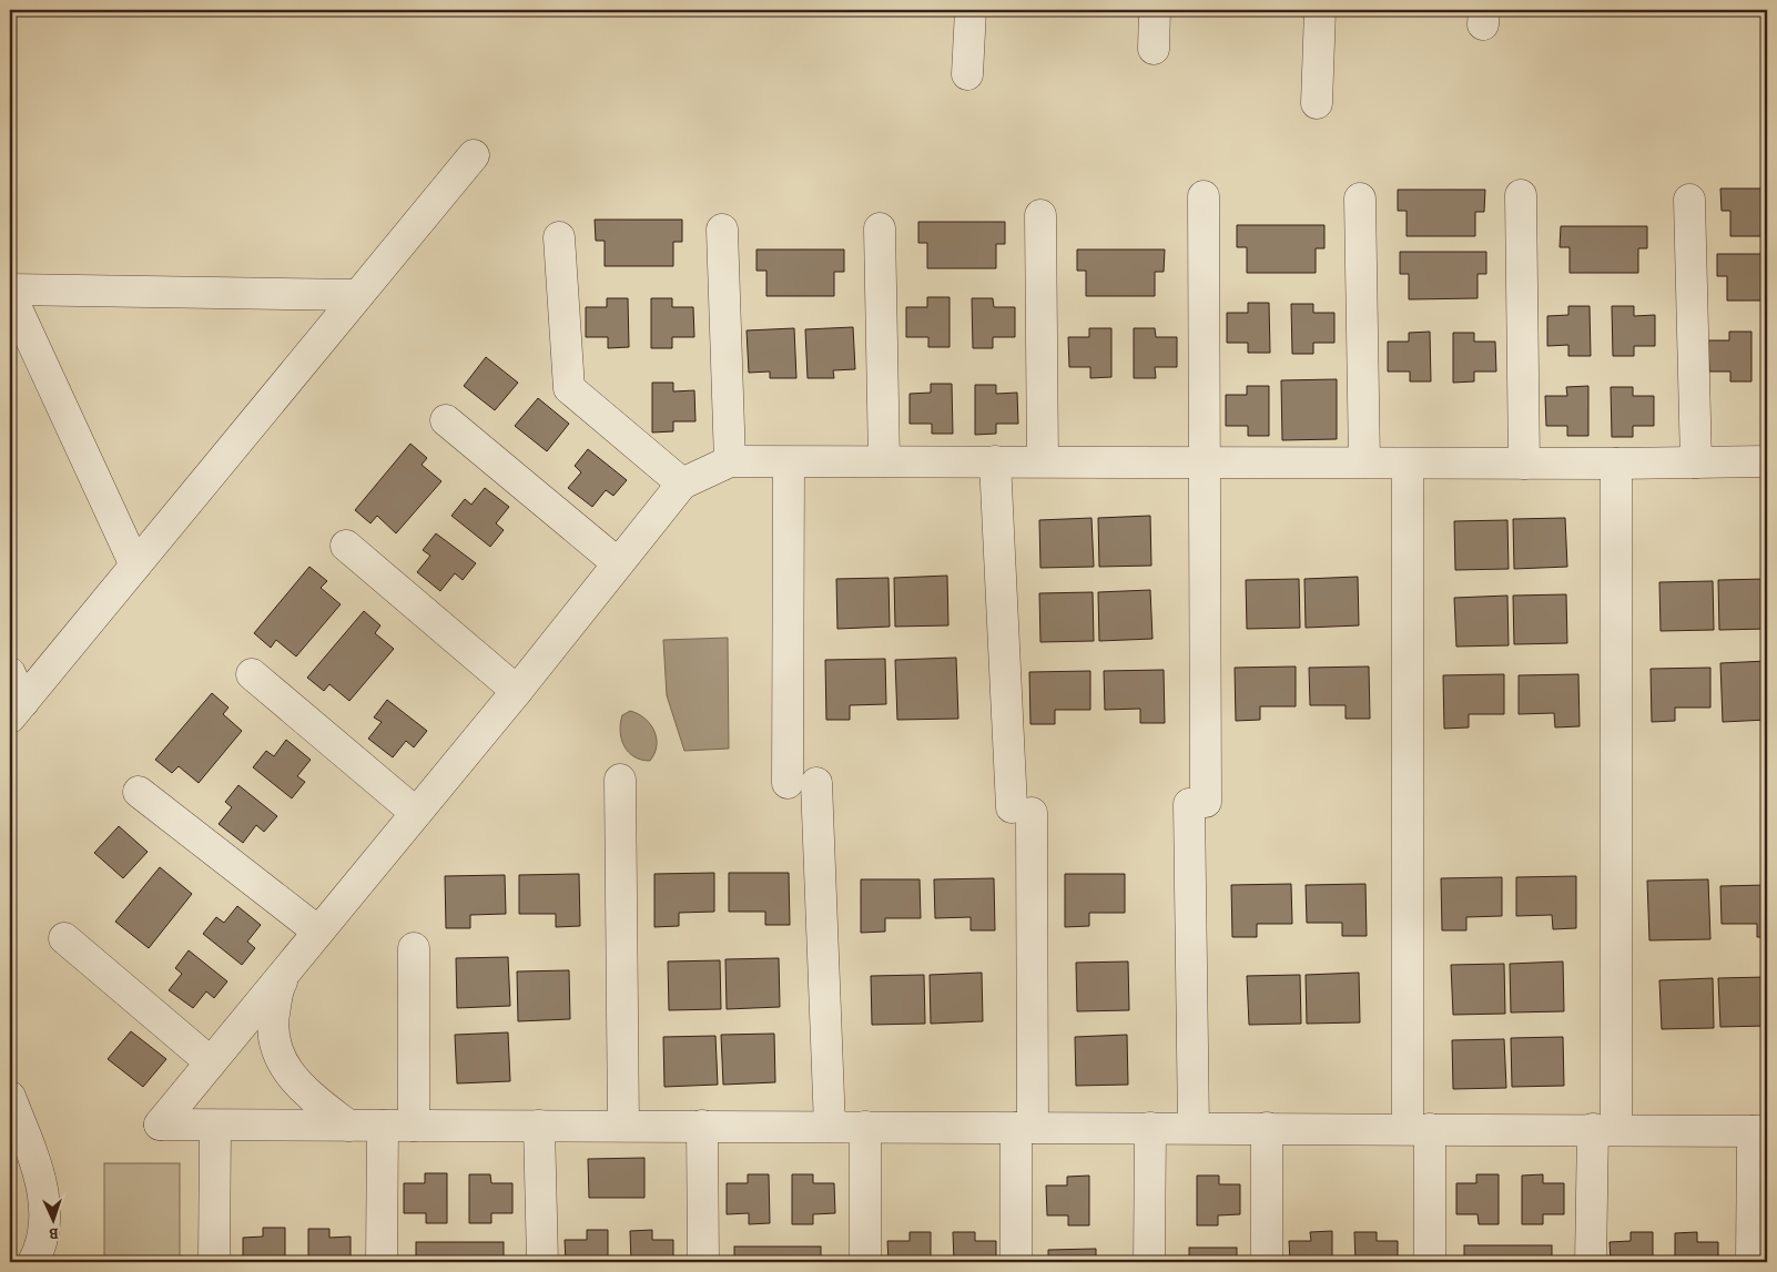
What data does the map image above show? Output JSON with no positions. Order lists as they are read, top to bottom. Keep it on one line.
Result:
{"north":"bottom"}
